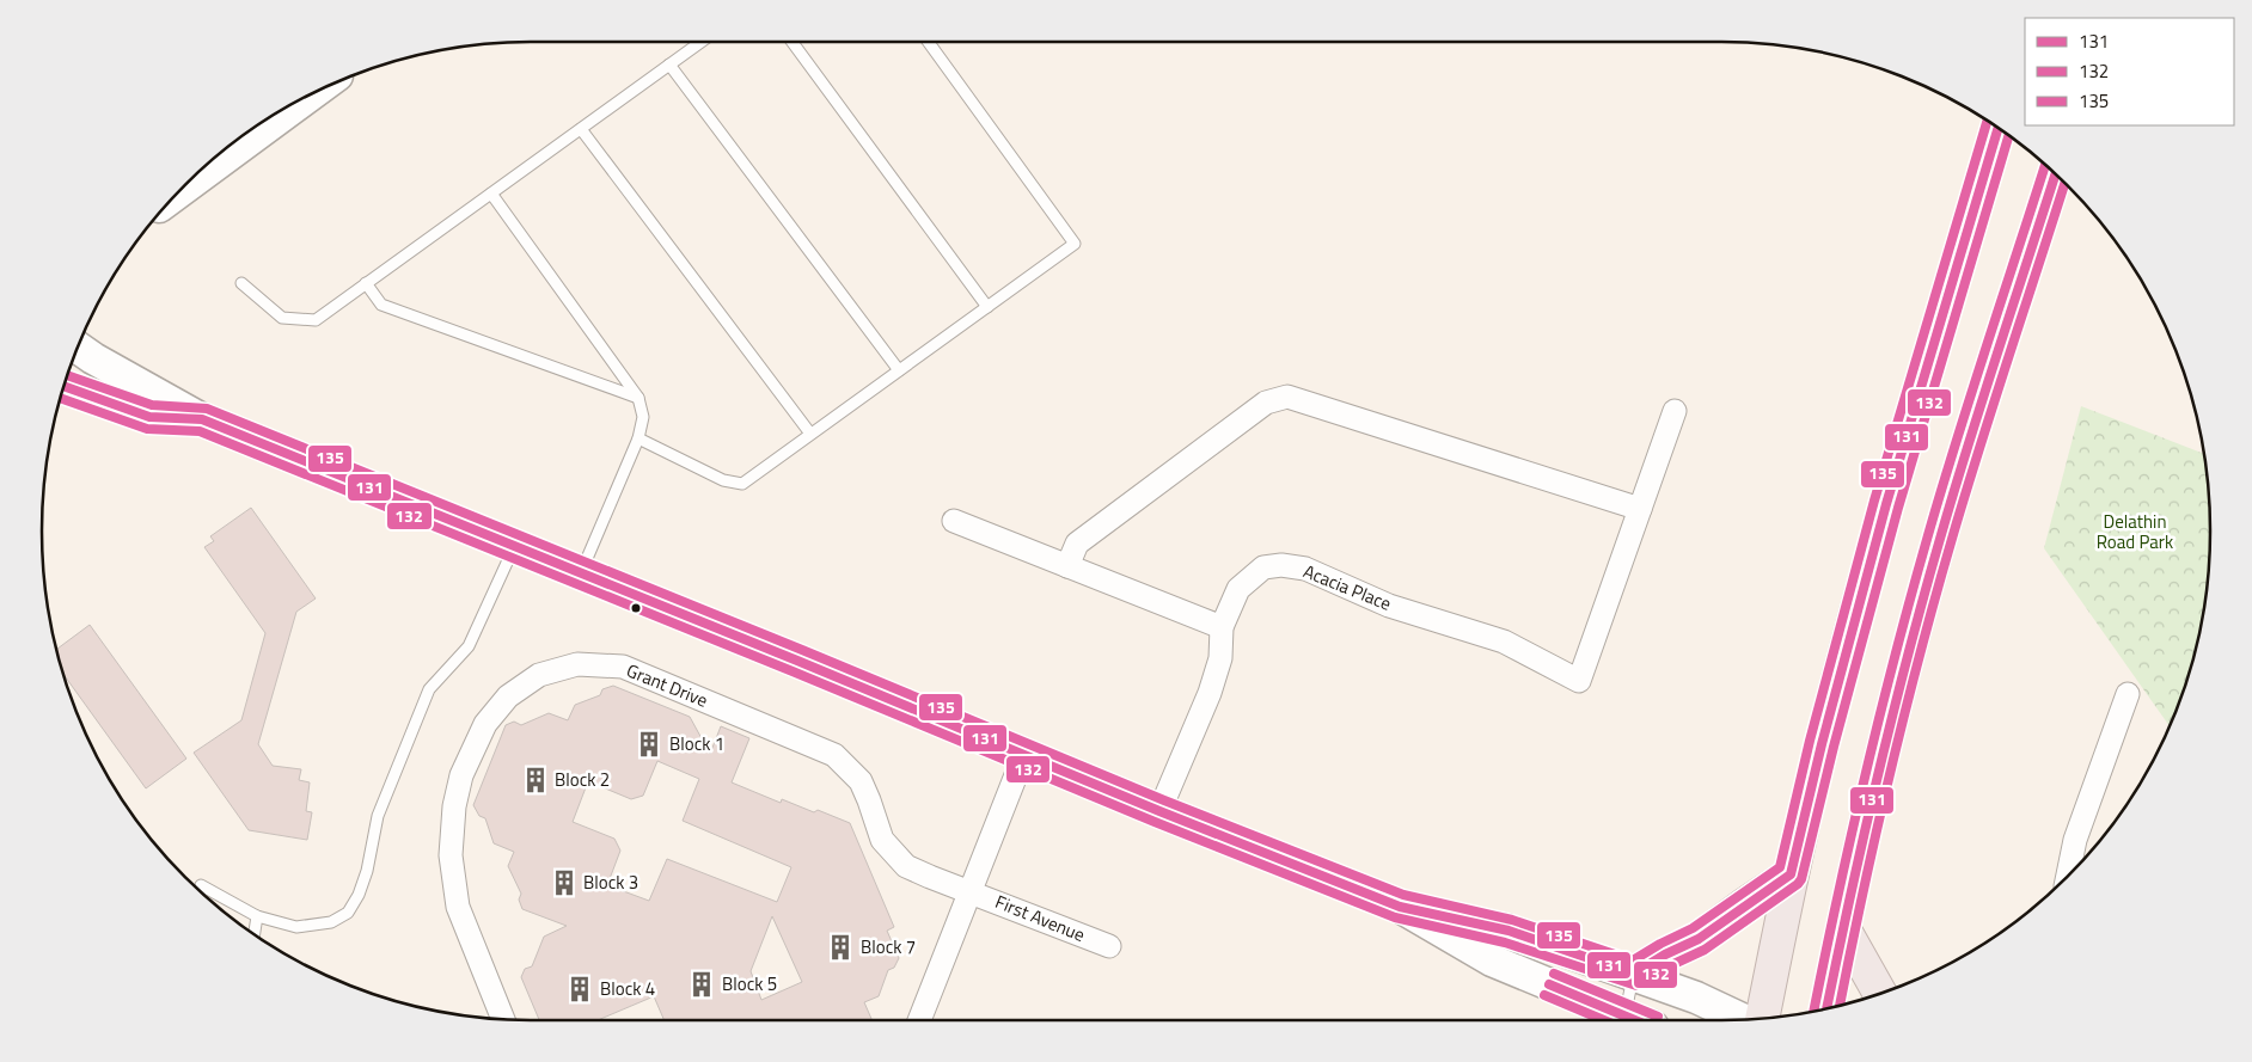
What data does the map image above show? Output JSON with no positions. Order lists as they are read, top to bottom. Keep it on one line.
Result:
{"streets":{"street":["Acacia Place","Grant Drive","First Avenue"]},"crossings":[["Grant Drive","First Avenue"]],"parks":["Delathin Road Park"],"places":{"building":["Block 1","Block 2","Block 3","Block 7","Block 5","Block 4"]},"lines":["transit line 135","transit line 131","transit line 132"],"legend":["131","132","135"]}
